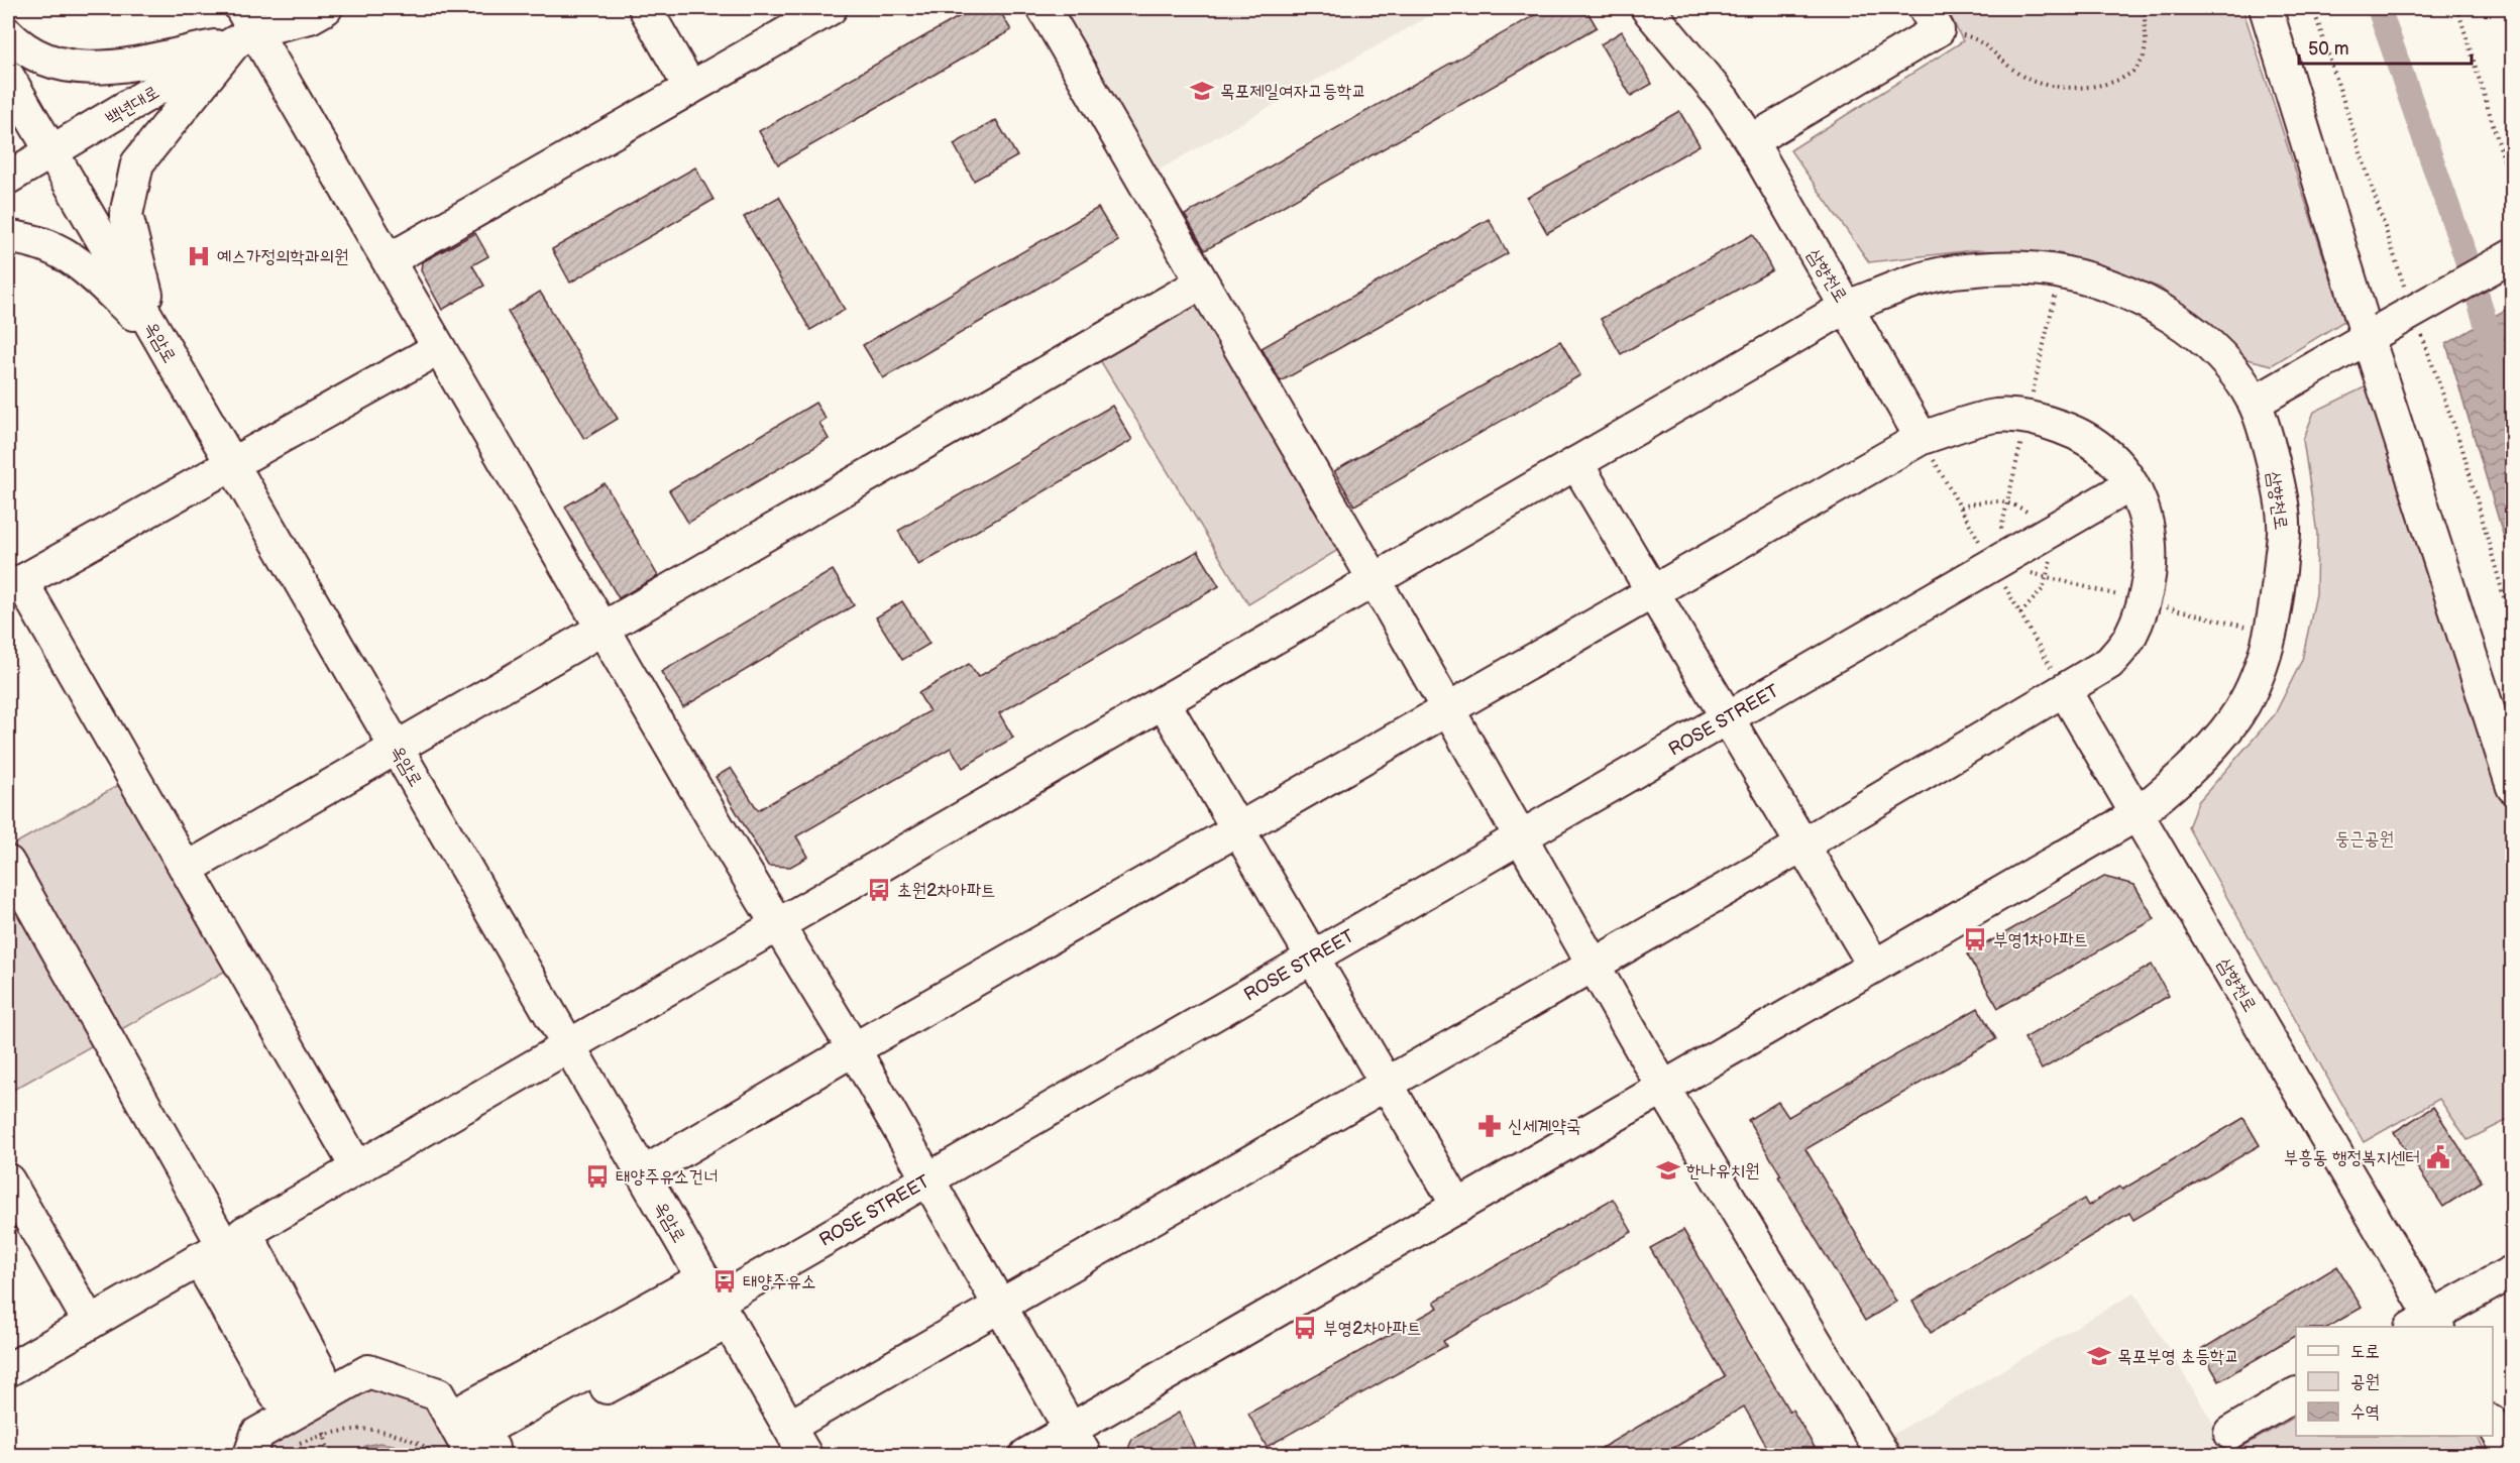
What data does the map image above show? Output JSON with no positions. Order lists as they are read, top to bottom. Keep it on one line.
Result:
{"streets":{"street":["백년대로","삼향천로","옥암로","ROSE STREET"]},"crossings":[["백년대로","옥암로"],["옥암로","ROSE STREET"]],"parks":["둥근공원"],"places":{"school or university":["목포제일여자고등학교","한나유치원","목포부영 초등학교"],"hospital":["예스가정의학과의원"],"bus stop":["초원2차아파트","부영1차아파트","태양주유소건너","태양주유소","부영2차아파트"],"pharmacy":["신세계약국"],"public building":["부흥동 행정복지센터"]},"legend":["도로","공원","수역"],"scale_bar":"50 m"}
